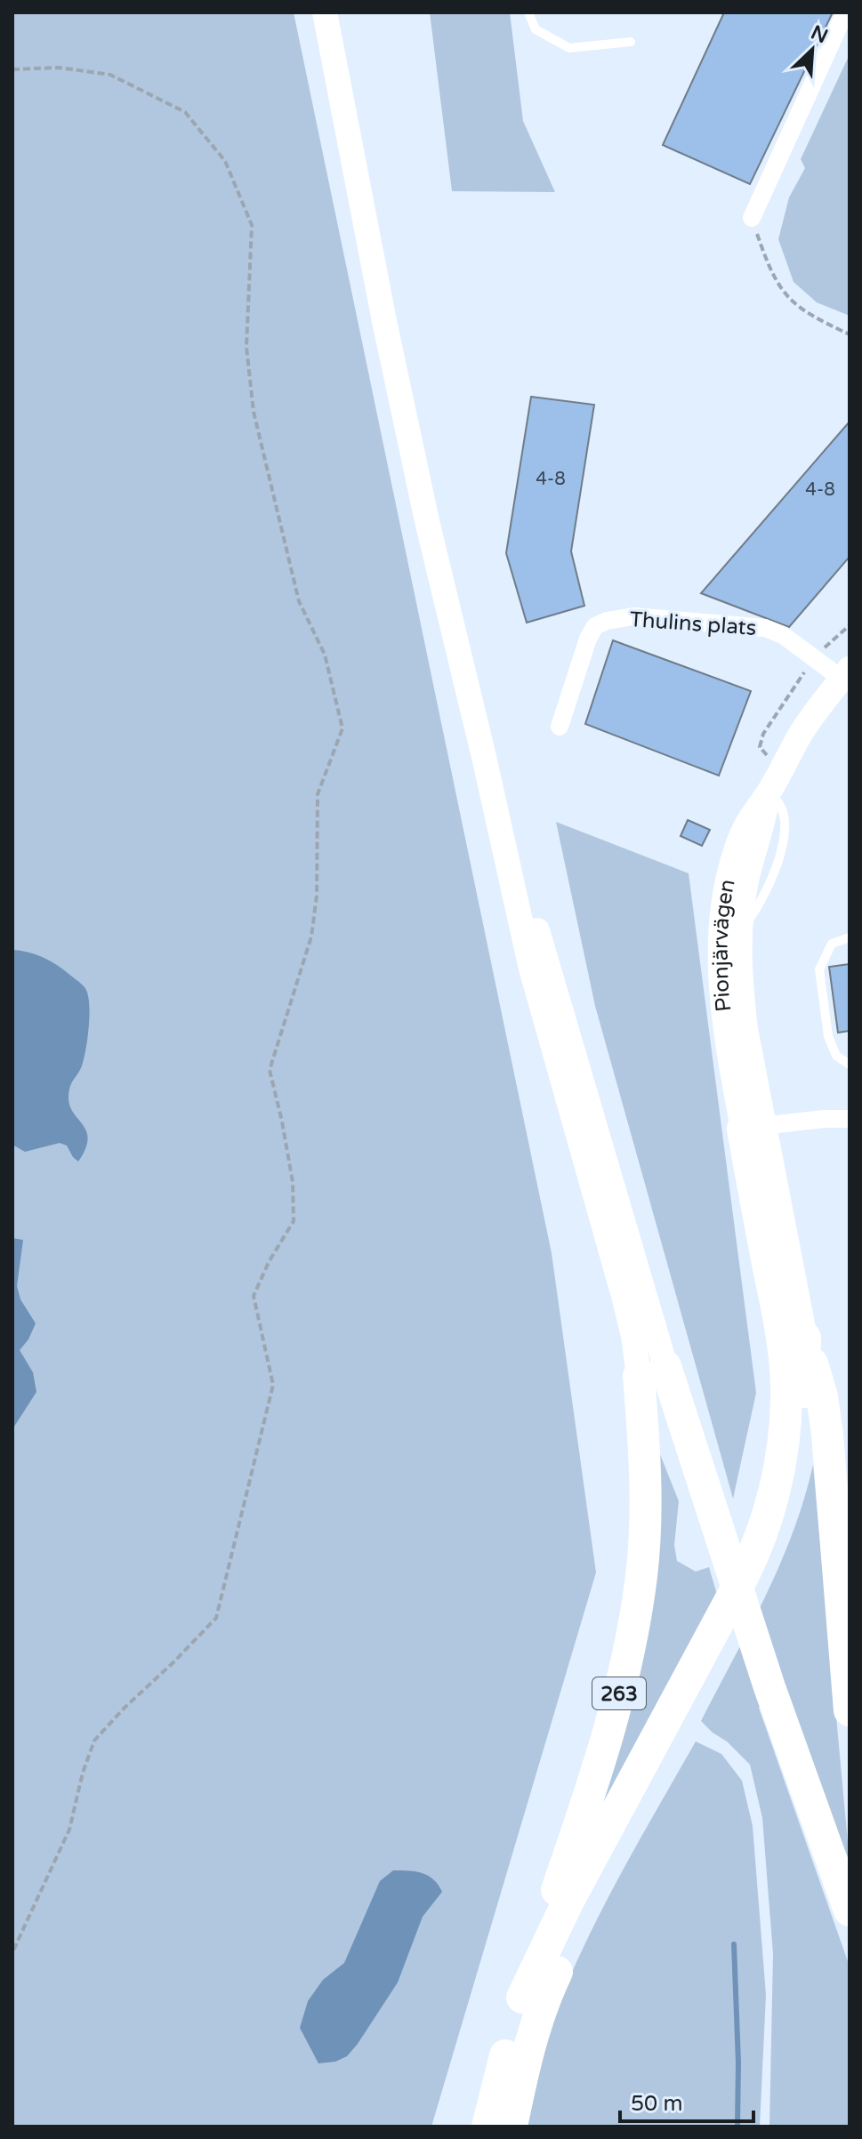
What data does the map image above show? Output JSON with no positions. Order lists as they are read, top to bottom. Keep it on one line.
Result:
{"streets":{"highway":["263"],"main road":["Pionjärvägen"],"street":["Thulins plats"]},"crossings":[["Thulins plats","Pionjärvägen"]],"house_numbers":["4-8","4-8"],"scale_bar":"50 m","north":"top right"}
